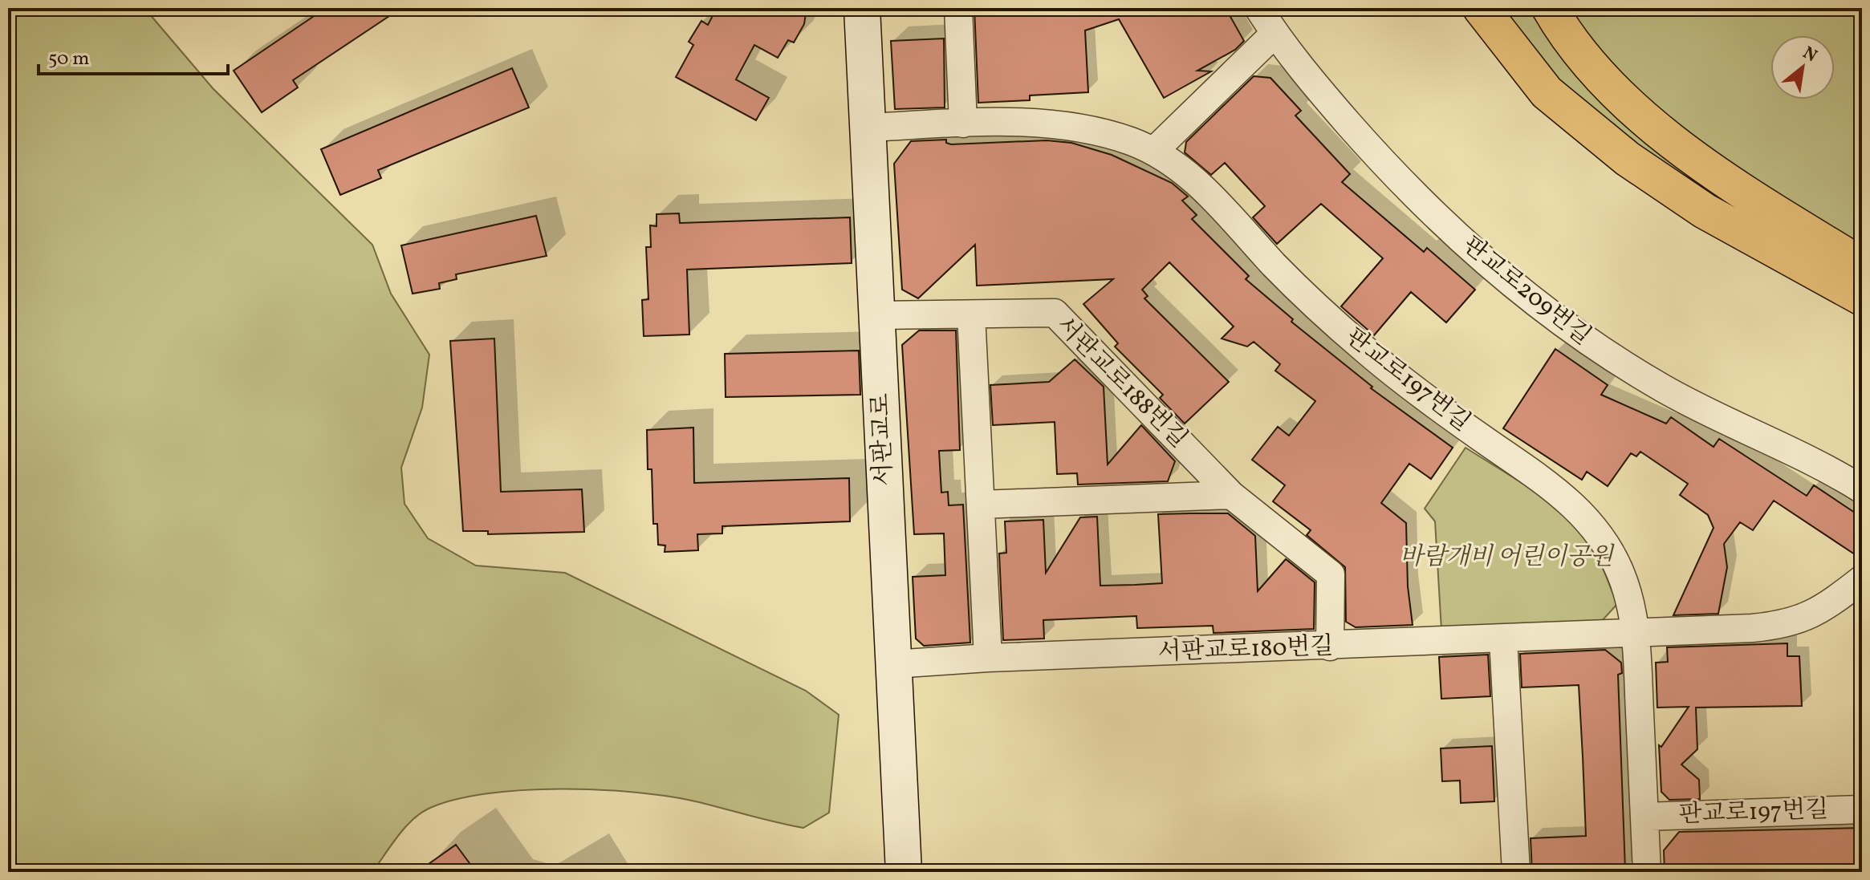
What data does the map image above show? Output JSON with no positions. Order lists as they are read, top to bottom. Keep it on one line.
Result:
{"streets":{"street":["판교로209번길","판교로197번길","서판교로188번길","서판교로","서판교로180번길"]},"crossings":[["판교로197번길","서판교로"],["판교로197번길","서판교로180번길"],["서판교로188번길","서판교로"],["서판교로188번길","서판교로180번길"],["서판교로","서판교로180번길"]],"parks":["바람개비 어린이공원"],"scale_bar":"50 m","north":"top right"}
